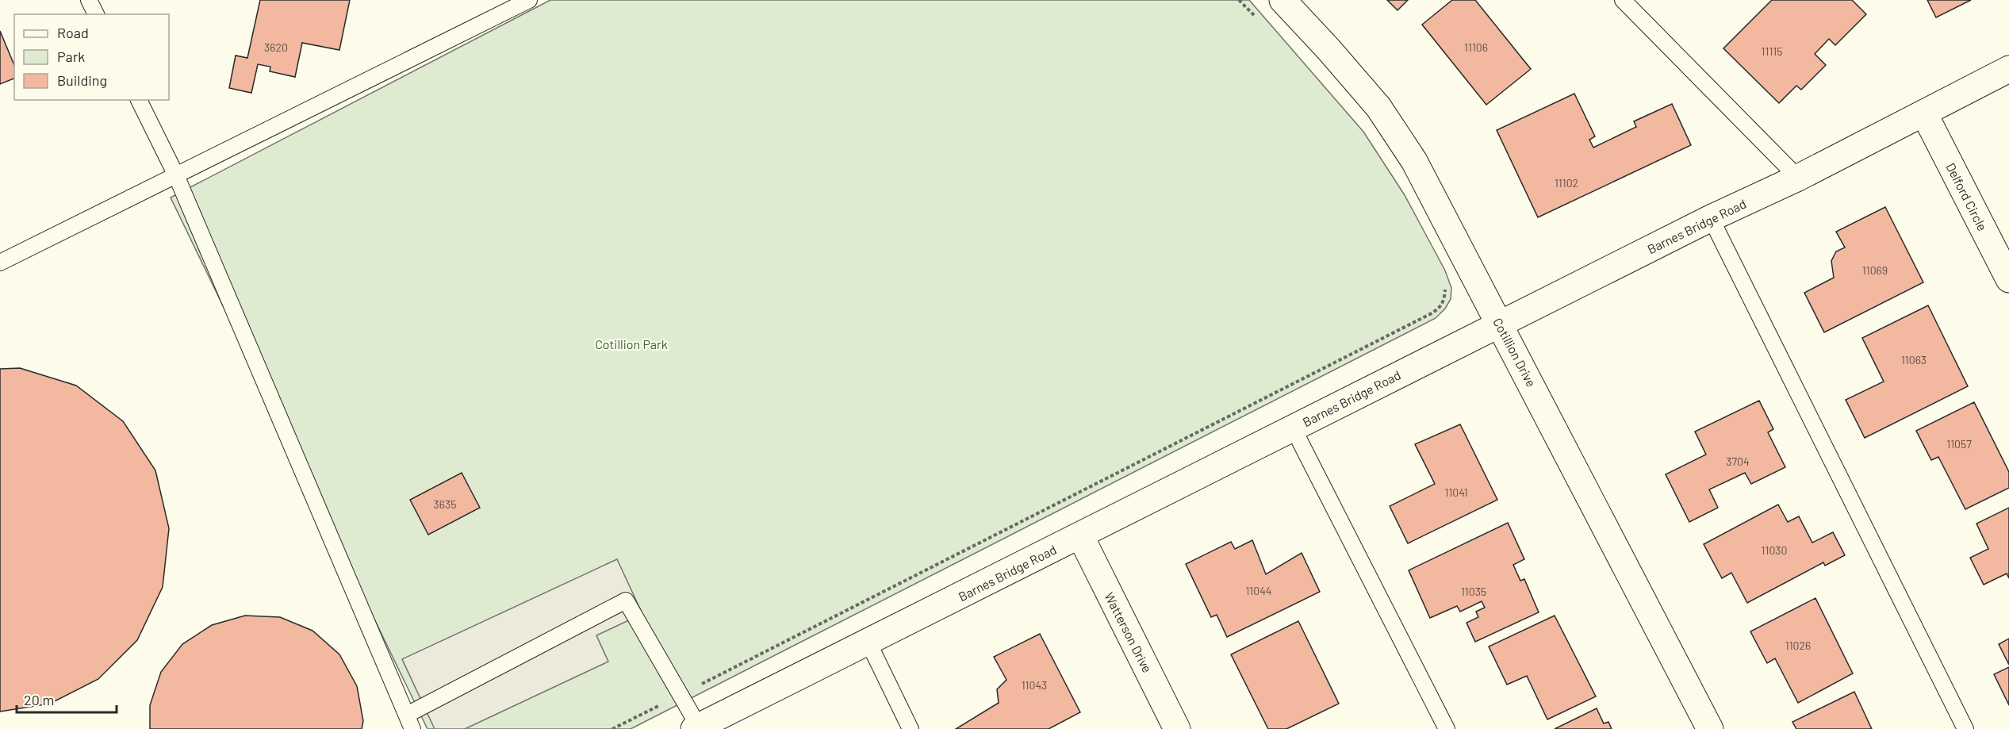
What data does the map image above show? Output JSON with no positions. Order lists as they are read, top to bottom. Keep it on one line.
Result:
{"streets":{"street":["Delford Circle","Barnes Bridge Road","Cotillion Drive","Watterson Drive"]},"crossings":[["Delford Circle","Barnes Bridge Road"],["Barnes Bridge Road","Cotillion Drive"],["Barnes Bridge Road","Watterson Drive"]],"parks":["Cotillion Park"],"house_numbers":["3620","11106","11115","11102","11069","11063","11057","3704","11041","3635","11030","11044","11035","11026","11043"],"legend":["Road","Park","Building"],"scale_bar":"20 m"}
